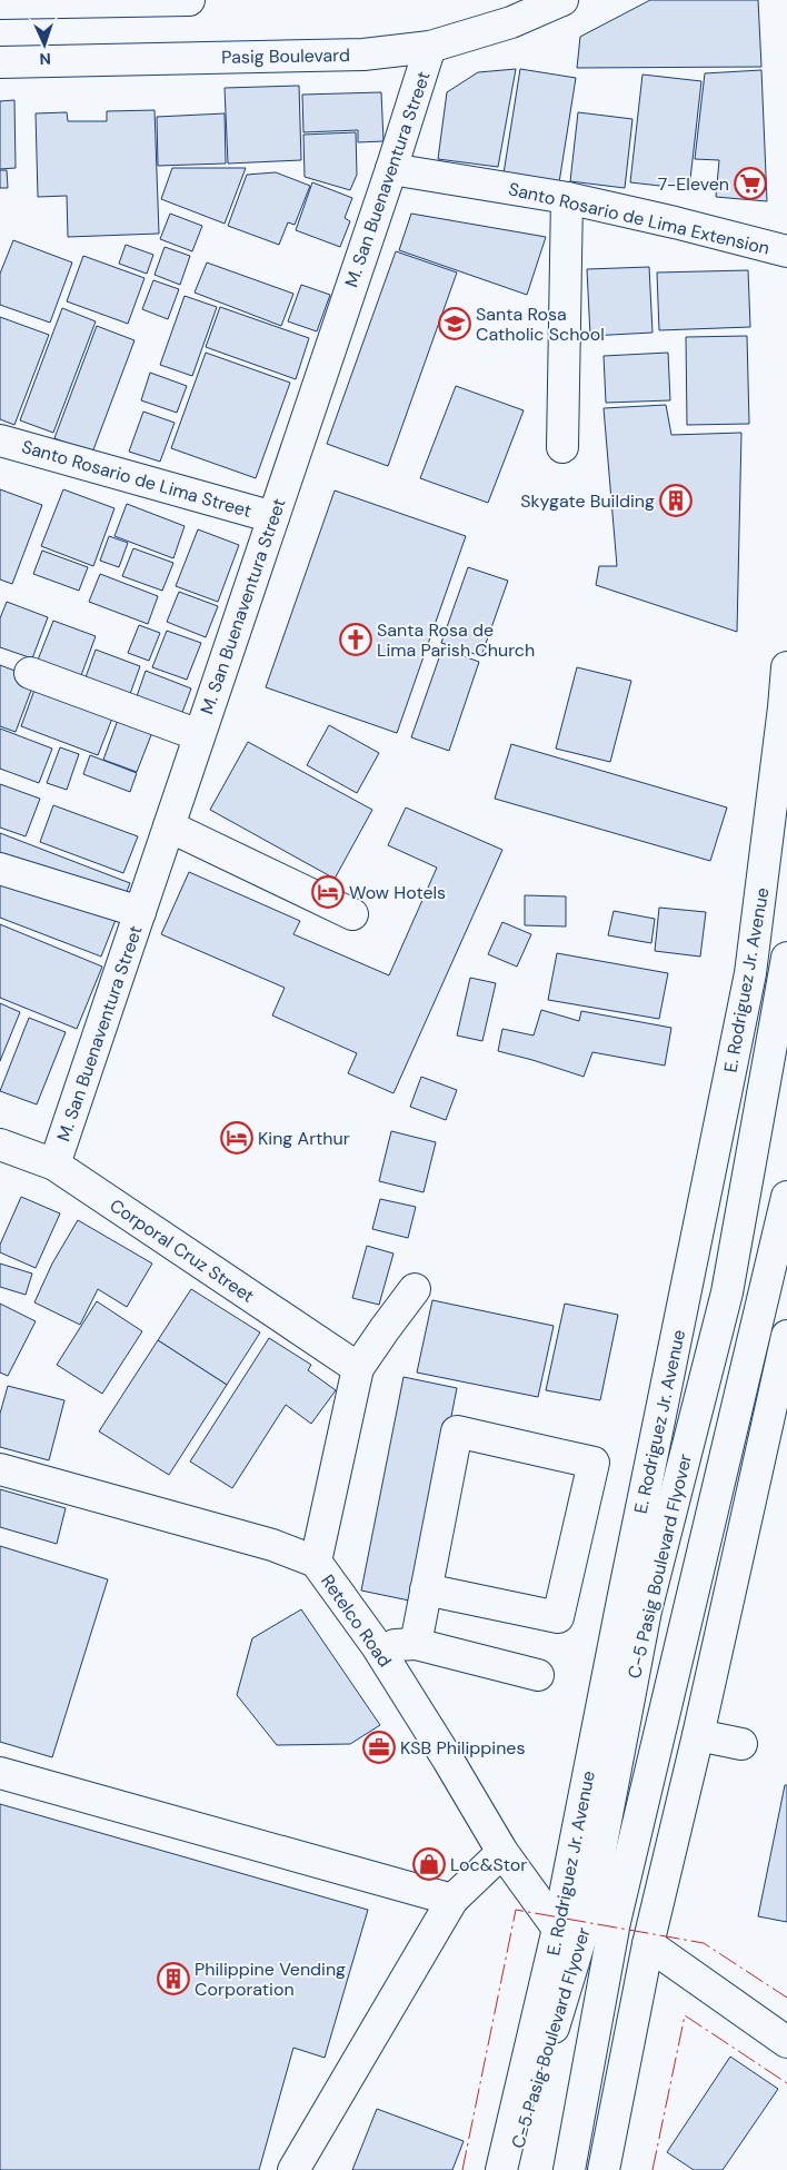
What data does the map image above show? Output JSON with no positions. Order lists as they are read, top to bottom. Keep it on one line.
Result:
{"streets":{"main road":["Pasig Boulevard","M. San Buenaventura Street","Santo Rosario de Lima Extension","Santo Rosario de Lima Street","E. Rodriguez Jr. Avenue","Corporal Cruz Street","C-5 Pasig Boulevard Flyover","Retelco Road"]},"crossings":[["Pasig Boulevard","M. San Buenaventura Street"],["M. San Buenaventura Street","Santo Rosario de Lima Extension"],["M. San Buenaventura Street","Santo Rosario de Lima Street"],["M. San Buenaventura Street","Corporal Cruz Street"],["E. Rodriguez Jr. Avenue","Retelco Road"],["Corporal Cruz Street","Retelco Road"]],"places":{"supermarket":["7-Eleven"],"school or university":["Santa Rosa Catholic School"],"building":["Skygate Building","Philippine Vending Corporation"],"church":["Santa Rosa de Lima Parish Church"],"hotel":["Wow Hotels","King Arthur"],"office":["KSB Philippines"],"shop":["Loc&Stor"]},"north":"bottom"}
